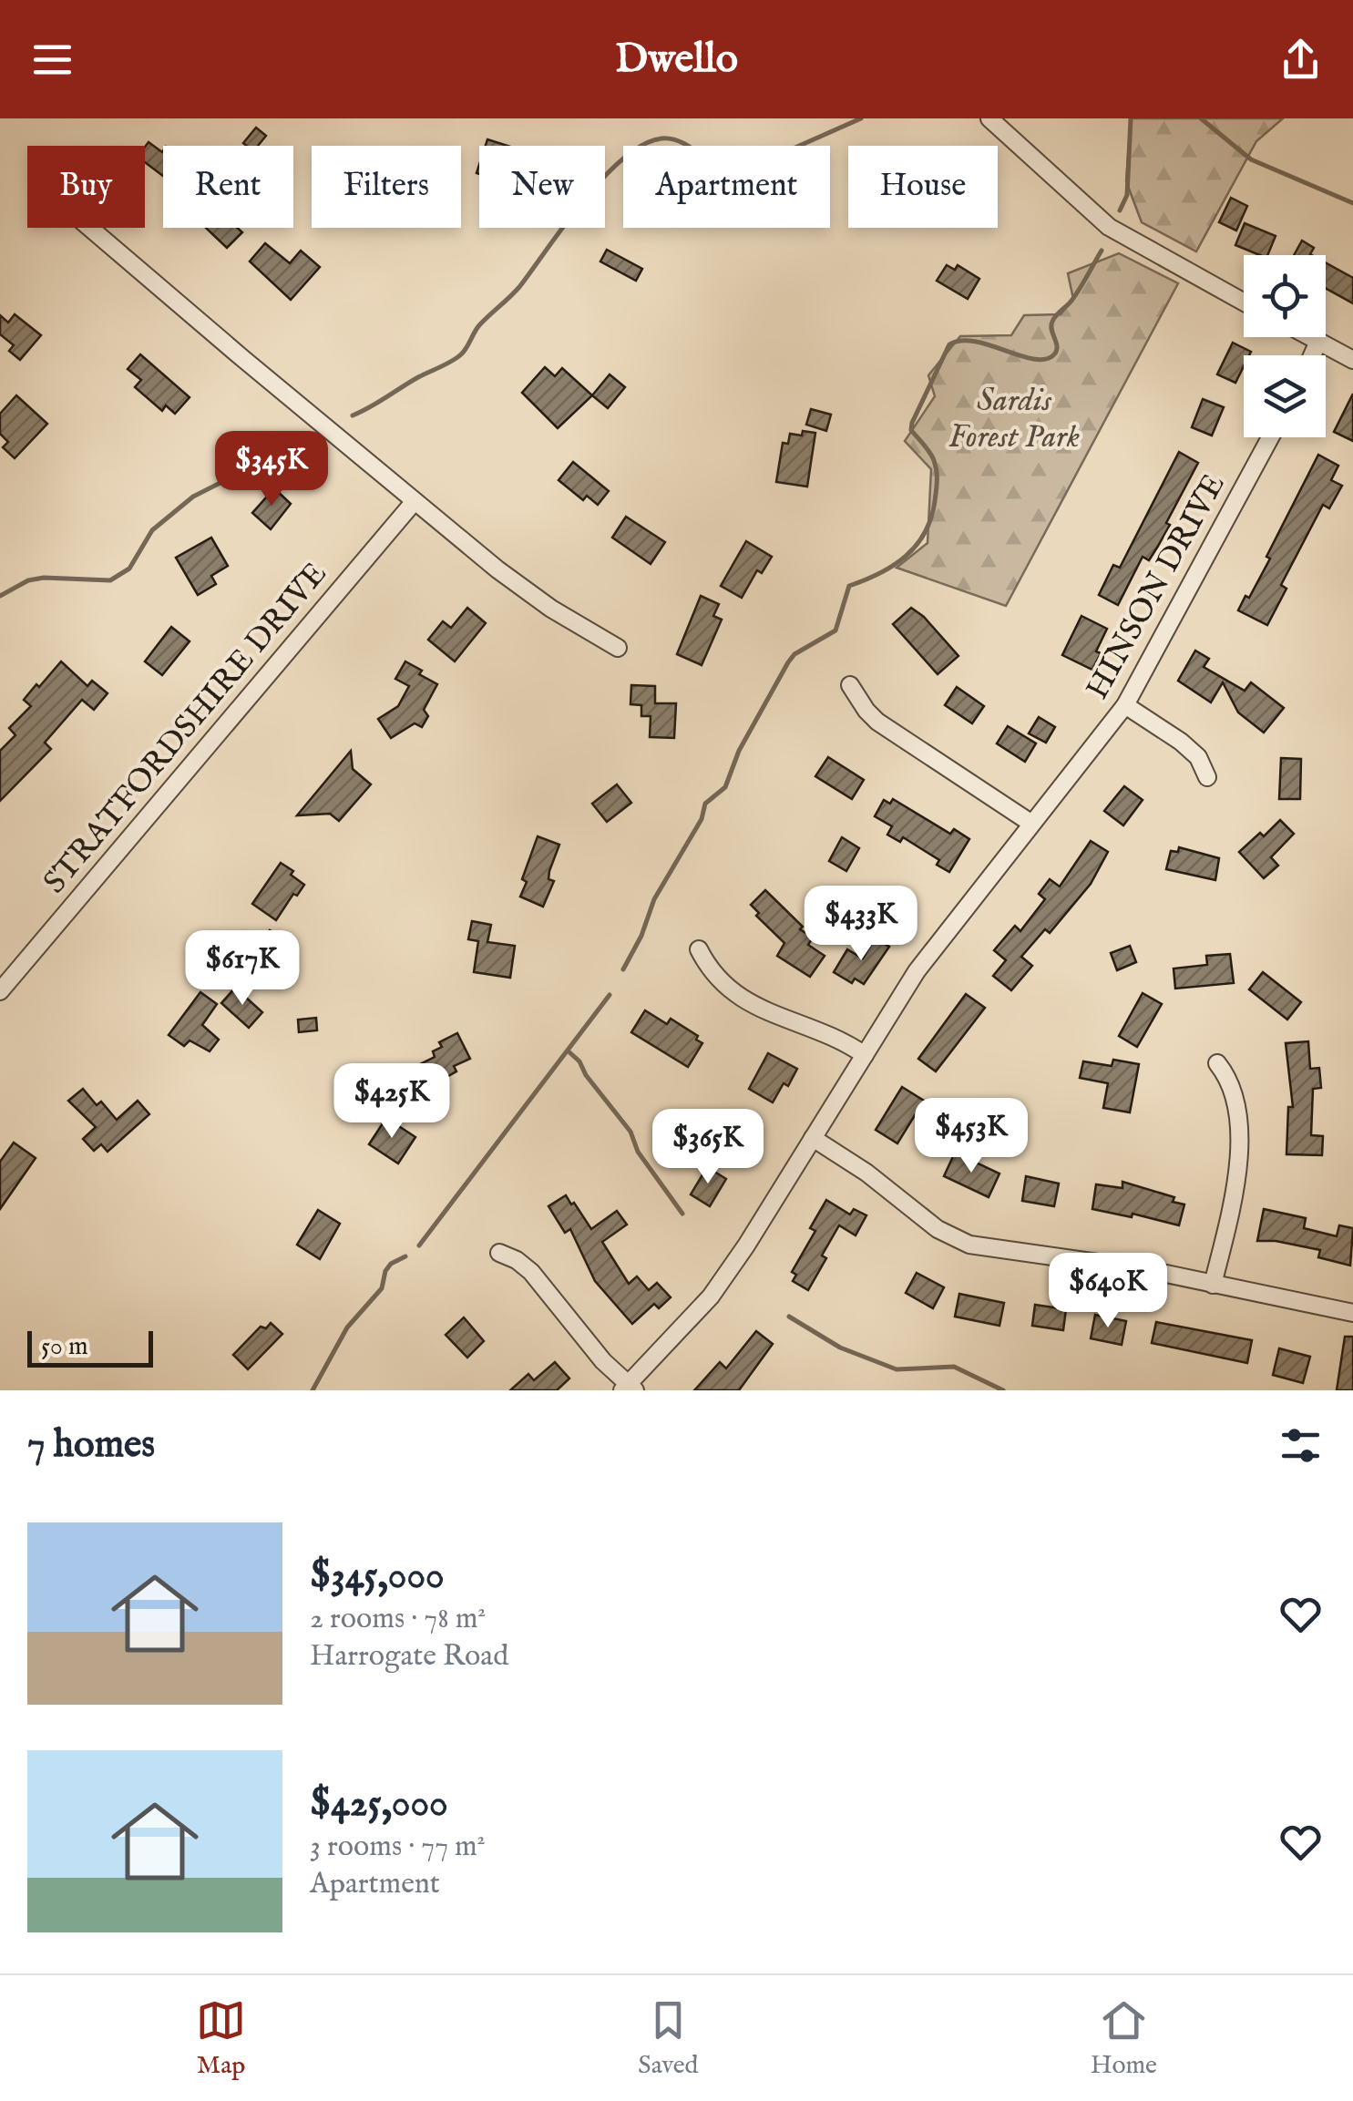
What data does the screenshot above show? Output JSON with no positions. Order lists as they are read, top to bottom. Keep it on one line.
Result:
{"streets":{"street":["HINSON DRIVE","STRATFORDSHIRE DRIVE"]},"parks":["Sardis Forest Park"],"scale_bar":"50 m","page":{"header":"Dwello","chip":["Buy","Rent","Filters","New","Apartment","House"],"price":["$345K","$433K","$617K","$425K","$453K","$365K","$640K"],"scale":"50 m","heading":"7 homes","list":[{"name":"$345,000","note":"2 rooms · 78 m² · Harrogate Road"},{"name":"$425,000","note":"3 rooms · 77 m² · Apartment"}],"tabs":["Map","Saved","Home"]}}
